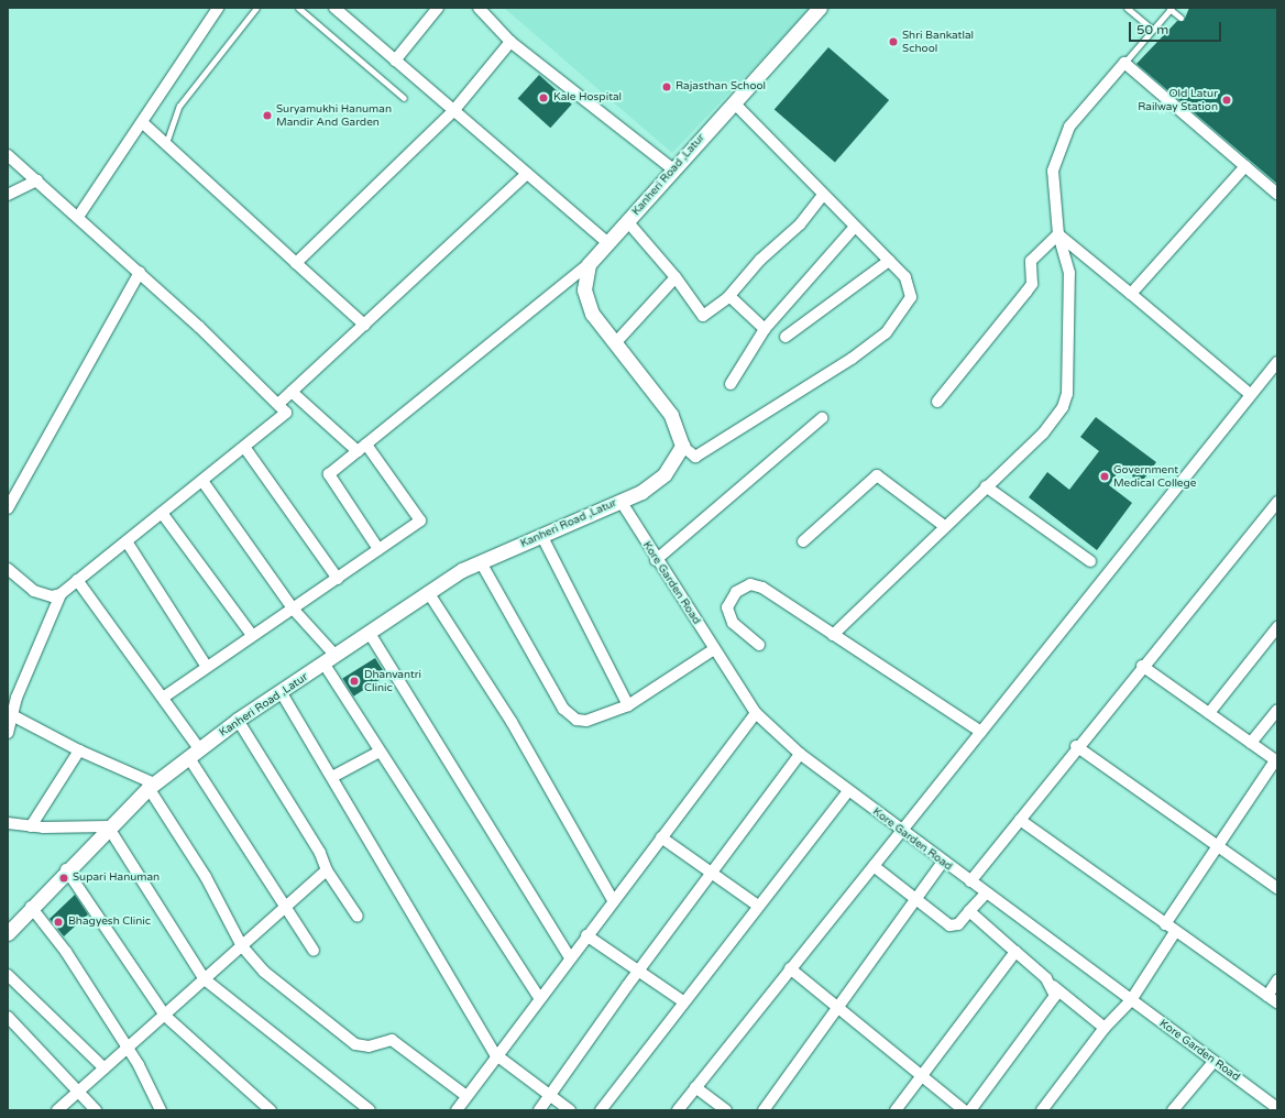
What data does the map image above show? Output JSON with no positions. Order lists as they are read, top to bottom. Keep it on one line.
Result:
{"streets":{"street":["Kanheri Road ,Latur","Kore Garden Road"]},"crossings":[["Kanheri Road ,Latur","Kore Garden Road"]],"places":["Shri Bankatlal School","Rajasthan School","Kale Hospital","Old Latur Railway Station","Suryamukhi Hanuman Mandir And Garden","Government Medical College","Dhanvantri Clinic","Supari Hanuman","Bhagyesh Clinic"],"scale_bar":"50 m"}
